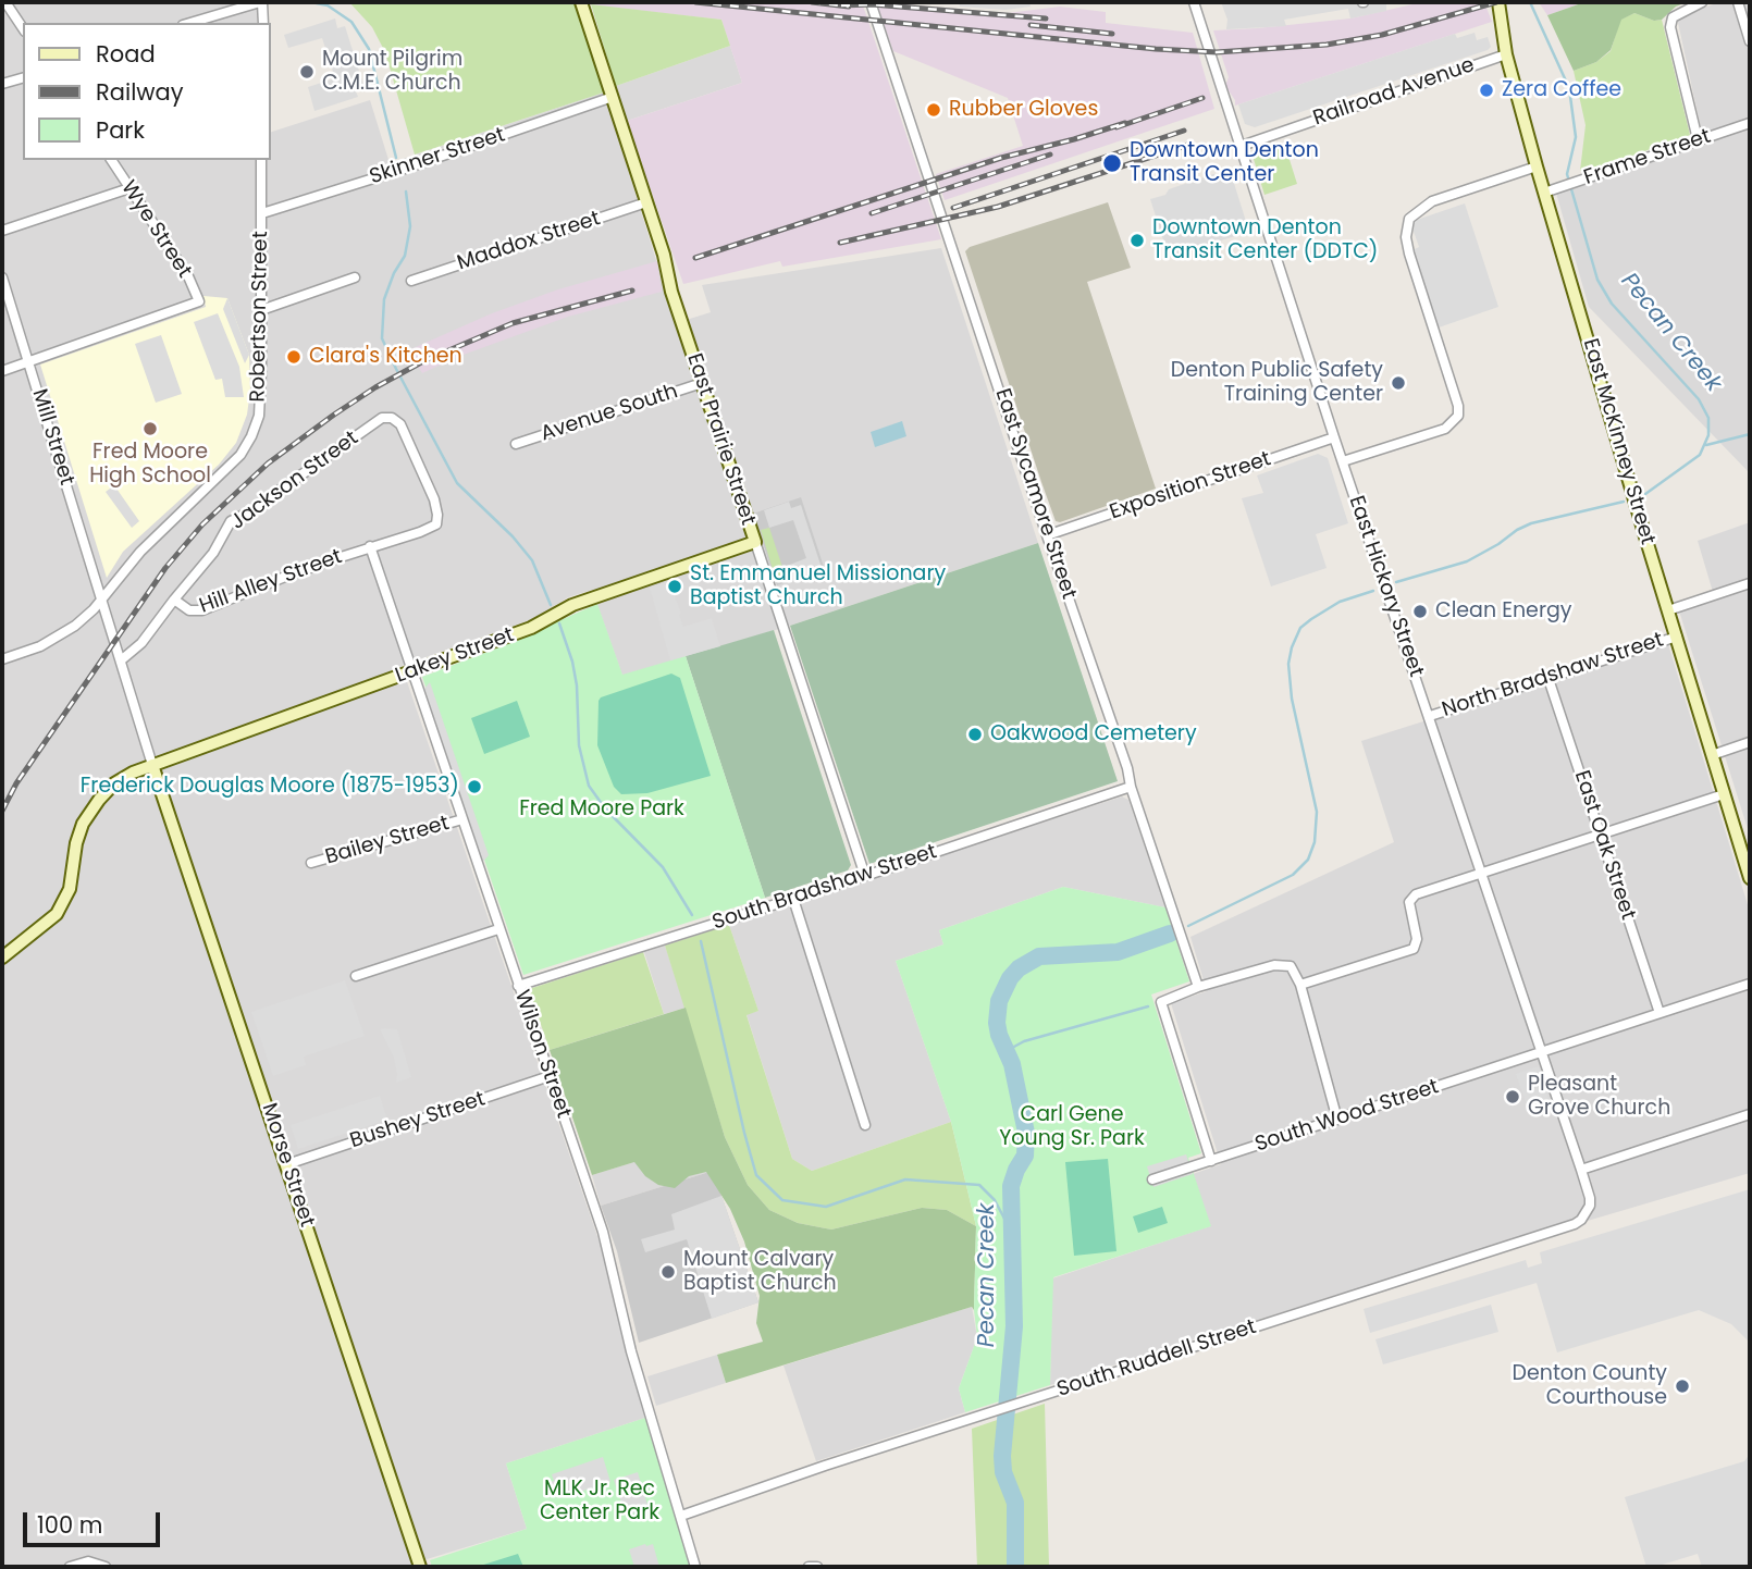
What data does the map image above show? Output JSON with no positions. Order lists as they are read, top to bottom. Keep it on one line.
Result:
{"streets":{"street":["Railroad Avenue","Skinner Street","Frame Street","Wye Street","Maddox Street","Robertson Street","Avenue South","Mill Street","East Prairie Street","East McKinney Street","Jackson Street","Exposition Street","East Sycamore Street","Hill Alley Street","East Hickory Street","Lakey Street","North Bradshaw Street","Bailey Street","East Oak Street","South Bradshaw Street","Wilson Street","South Wood Street","Bushey Street","Morse Street","South Ruddell Street"]},"crossings":[["Railroad Avenue","East McKinney Street"],["Railroad Avenue","East Hickory Street"],["Skinner Street","Robertson Street"],["Skinner Street","East Prairie Street"],["Frame Street","East McKinney Street"],["Wye Street","Mill Street"],["Maddox Street","East Prairie Street"],["Robertson Street","Mill Street"],["Avenue South","East Prairie Street"],["Mill Street","Jackson Street"],["Mill Street","Lakey Street"],["Mill Street","Morse Street"],["East Prairie Street","Lakey Street"],["East Prairie Street","South Bradshaw Street"],["East McKinney Street","North Bradshaw Street"],["Jackson Street","Hill Alley Street"],["Exposition Street","East Sycamore Street"],["Exposition Street","East Hickory Street"],["East Sycamore Street","South Bradshaw Street"],["Hill Alley Street","Wilson Street"],["East Hickory Street","North Bradshaw Street"],["East Hickory Street","South Wood Street"],["East Hickory Street","South Ruddell Street"],["Lakey Street","Wilson Street"],["Lakey Street","Morse Street"],["North Bradshaw Street","East Oak Street"],["Bailey Street","Wilson Street"],["East Oak Street","South Wood Street"],["South Bradshaw Street","Wilson Street"],["Wilson Street","Bushey Street"],["Wilson Street","South Ruddell Street"],["Bushey Street","Morse Street"]],"water":["Pecan Creek"],"parks":["Fred Moore Park","Carl Gene Young Sr. Park","MLK Jr. Rec Center Park"],"places":["Mount Pilgrim C.M.E. Church","Zera Coffee","Rubber Gloves","Downtown Denton Transit Center","Downtown Denton Transit Center (DDTC)","Clara's Kitchen","Denton Public Safety Training Center","Fred Moore High School","St. Emmanuel Missionary Baptist Church","Clean Energy","Oakwood Cemetery","Frederick Douglas Moore (1875-1953)","Pleasant Grove Church","Mount Calvary Baptist Church","Denton County Courthouse"],"legend":["Road","Railway","Park"],"scale_bar":"100 m"}
